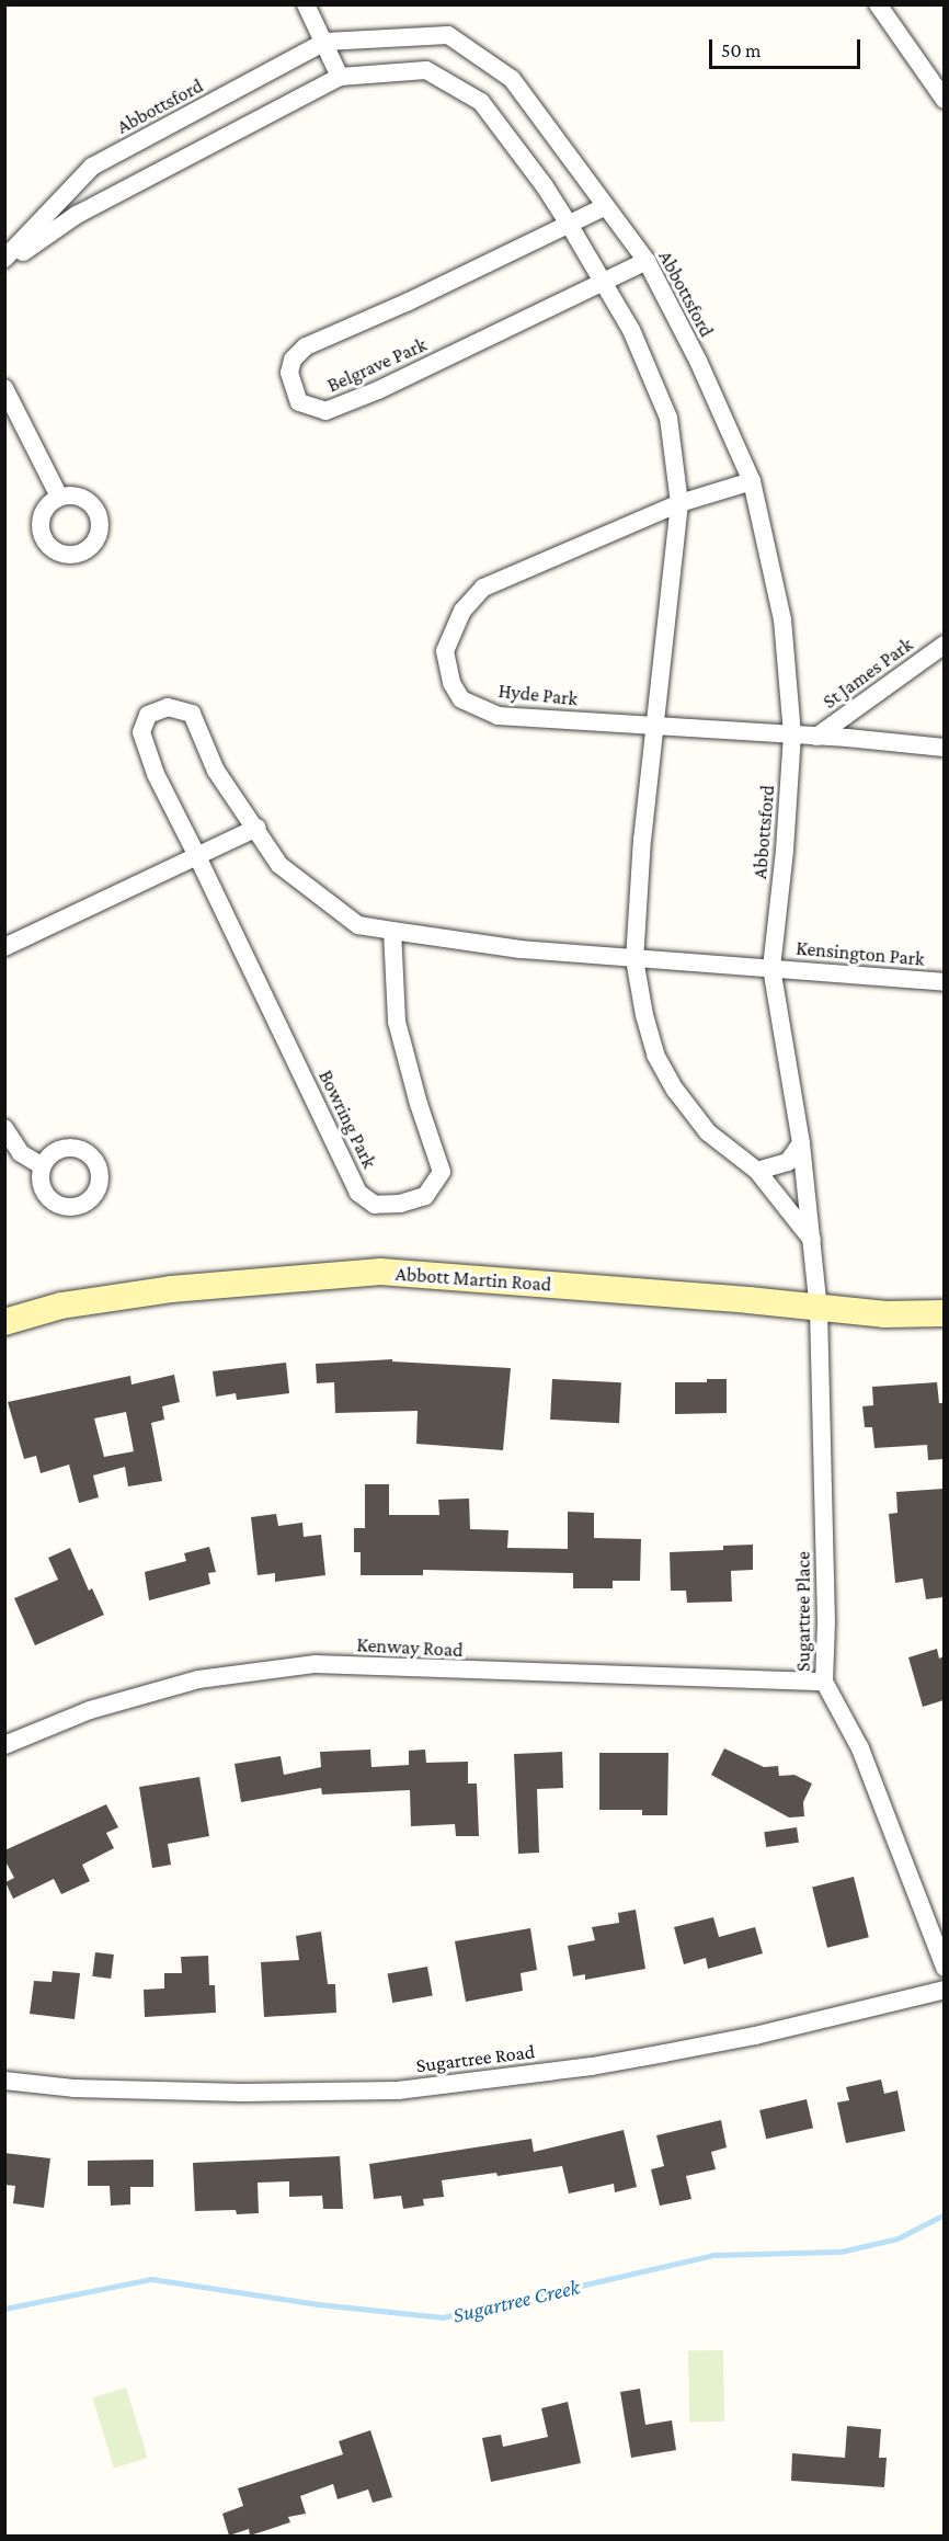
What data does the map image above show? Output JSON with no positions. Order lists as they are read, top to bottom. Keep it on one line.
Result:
{"streets":{"main road":["Abbott Martin Road"],"street":["Abbottsford","Belgrave Park","St James Park","Hyde Park","Kensington Park","Bowring Park","Sugartree Place","Kenway Road","Sugartree Road"]},"crossings":[["Abbottsford","Belgrave Park"],["Abbottsford","St James Park"],["Abbottsford","Hyde Park"],["Abbottsford","Kensington Park"],["Abbottsford","Bowring Park"],["Abbottsford","Abbott Martin Road"],["Abbottsford","Sugartree Place"],["St James Park","Hyde Park"],["Kensington Park","Bowring Park"],["Abbott Martin Road","Sugartree Place"],["Sugartree Place","Kenway Road"]],"water":["Sugartree Creek"],"scale_bar":"50 m"}
